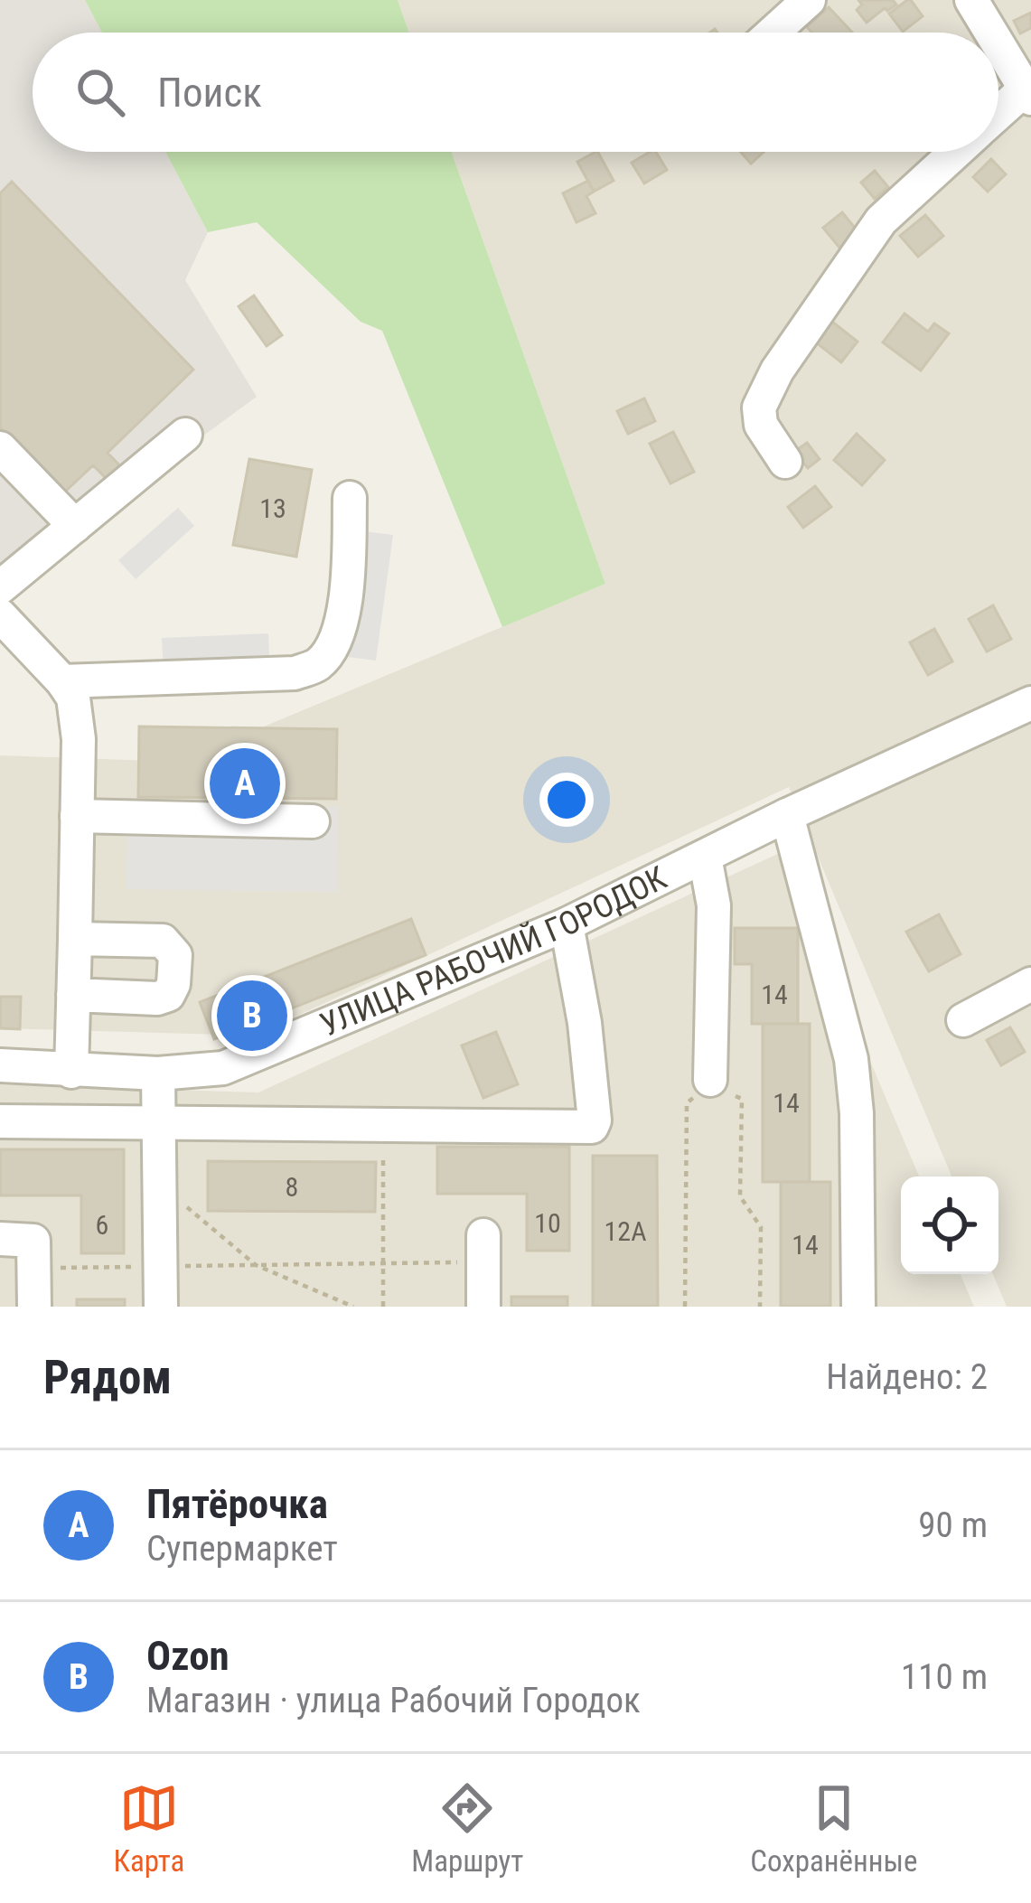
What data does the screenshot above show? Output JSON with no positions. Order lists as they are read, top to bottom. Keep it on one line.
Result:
{"streets":{"street":["УЛИЦА РАБОЧИЙ ГОРОДОК"]},"house_numbers":["13","14","14","8","10","6","12А","14"],"page":{"search":"Поиск","pins":["A","B"],"heading":["Рядом","Найдено: 2"],"list":[{"mark":"A","name":"Пятёрочка","note":"Супермаркет","value":"90 m"},{"mark":"B","name":"Ozon","note":"Магазин · улица Рабочий Городок","value":"110 m"}],"nav":["Карта","Маршрут","Сохранённые"]}}
